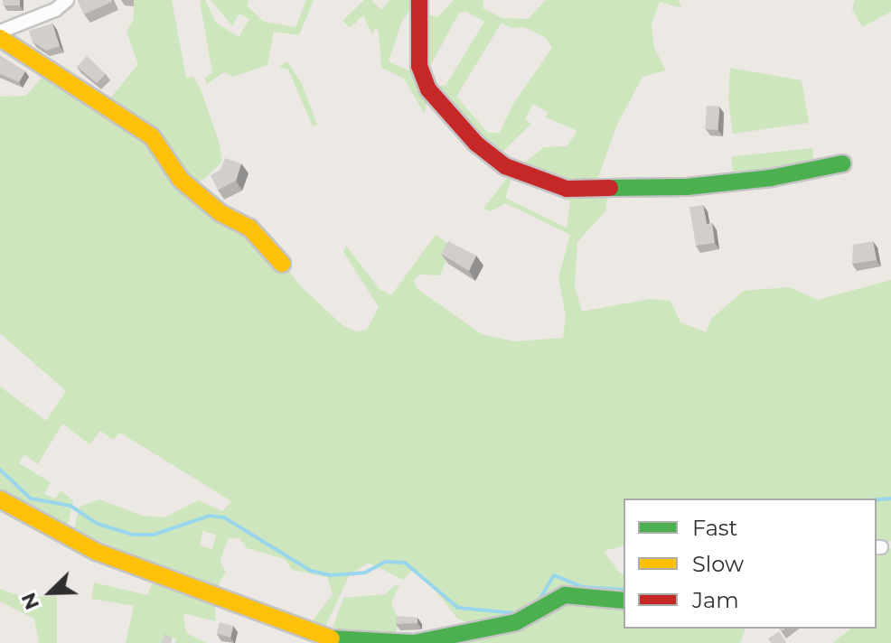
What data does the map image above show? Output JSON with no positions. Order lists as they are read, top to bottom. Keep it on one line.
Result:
{"legend":["Fast","Slow","Jam"],"north":"bottom left"}
